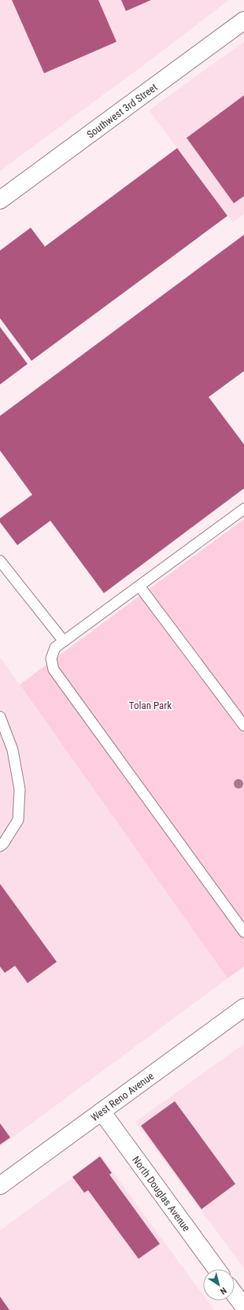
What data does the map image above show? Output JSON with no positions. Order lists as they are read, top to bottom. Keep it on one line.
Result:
{"streets":{"street":["Southwest 3rd Street","West Reno Avenue","North Douglas Avenue"]},"crossings":[["West Reno Avenue","North Douglas Avenue"]],"parks":["Tolan Park"],"north":"bottom right"}
